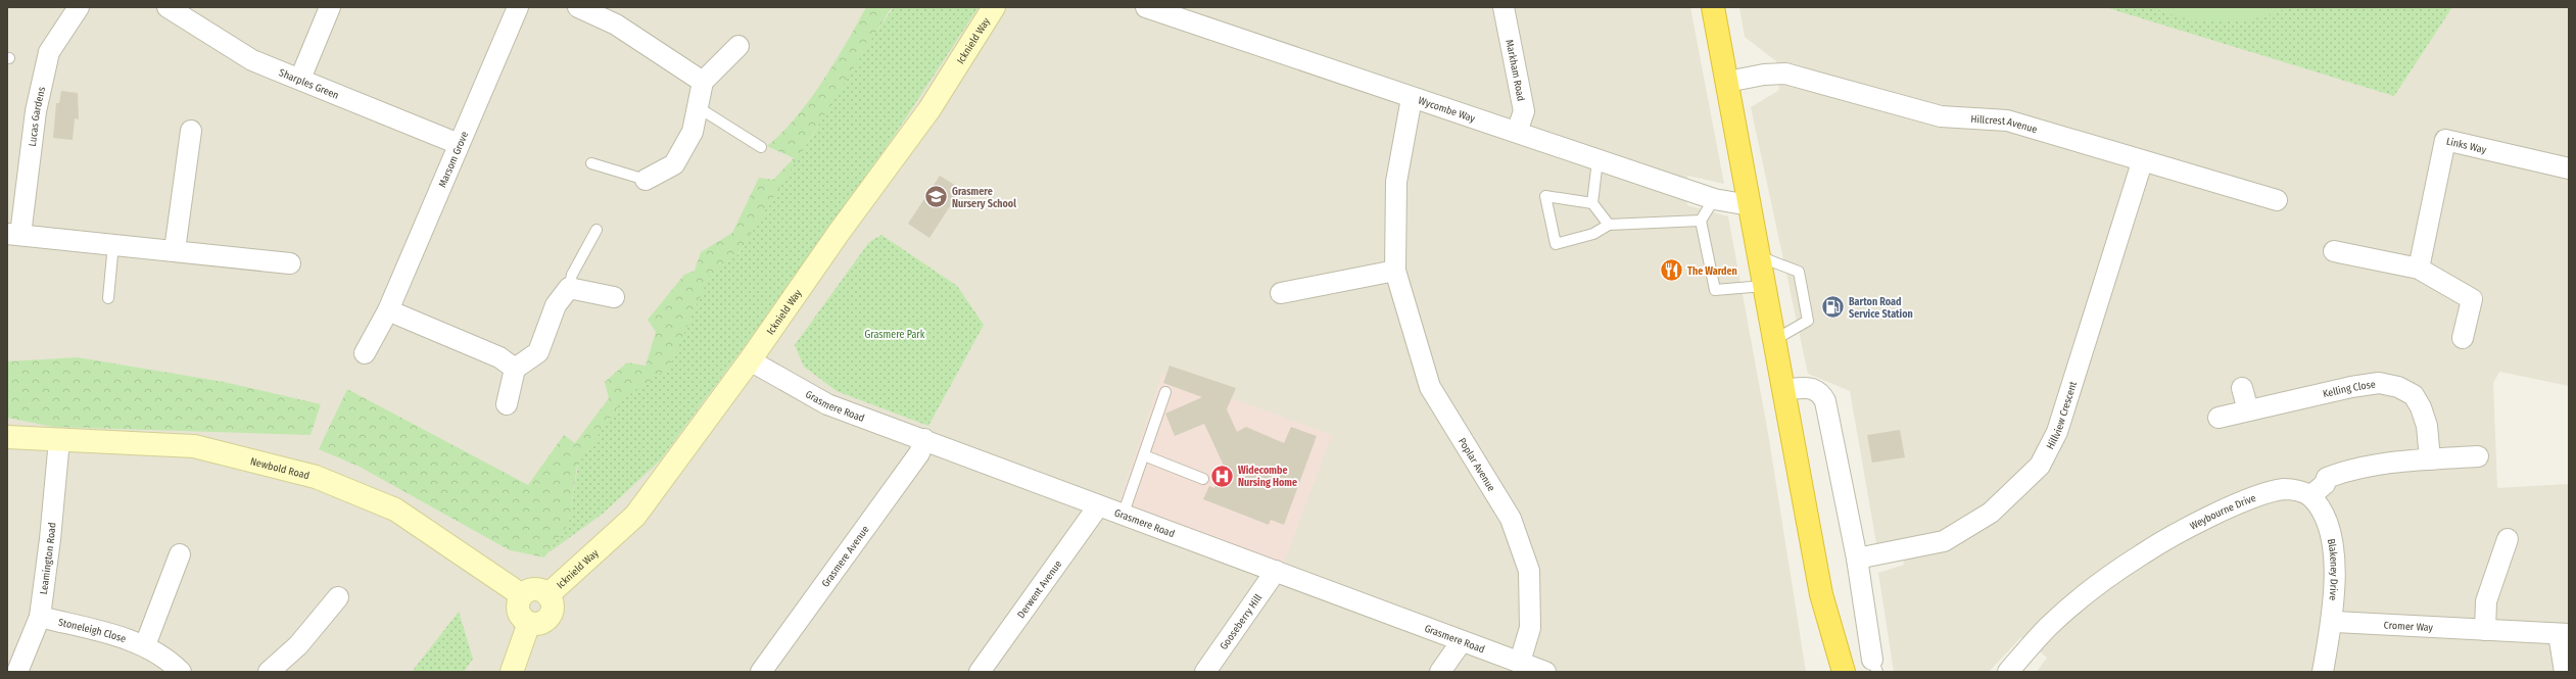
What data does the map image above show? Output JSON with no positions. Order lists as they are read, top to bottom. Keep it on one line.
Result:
{"streets":{"street":["Icknield Way","Markham Road","Sharples Green","Wycombe Way","Lucas Gardens","Hillcrest Avenue","Links Way","Marsom Grove","Kelling Close","Grasmere Road","Hillview Crescent","Poplar Avenue","Newbold Road","Weybourne Drive","Grasmere Avenue","Leamington Road","Blakeney Drive","Derwent Avenue","Gooseberry Hill","Cromer Way","Stoneleigh Close"]},"crossings":[["Icknield Way","Grasmere Road"],["Icknield Way","Newbold Road"],["Markham Road","Wycombe Way"],["Sharples Green","Marsom Grove"],["Wycombe Way","Poplar Avenue"],["Hillcrest Avenue","Hillview Crescent"],["Grasmere Road","Poplar Avenue"],["Grasmere Road","Grasmere Avenue"],["Grasmere Road","Derwent Avenue"],["Grasmere Road","Gooseberry Hill"],["Newbold Road","Leamington Road"],["Weybourne Drive","Blakeney Drive"],["Leamington Road","Stoneleigh Close"],["Blakeney Drive","Cromer Way"]],"parks":["Grasmere Park"],"places":{"school or university":["Grasmere Nursery School"],"restaurant":["The Warden"],"fuel station":["Barton Road Service Station"],"hospital":["Widecombe Nursing Home"]}}
